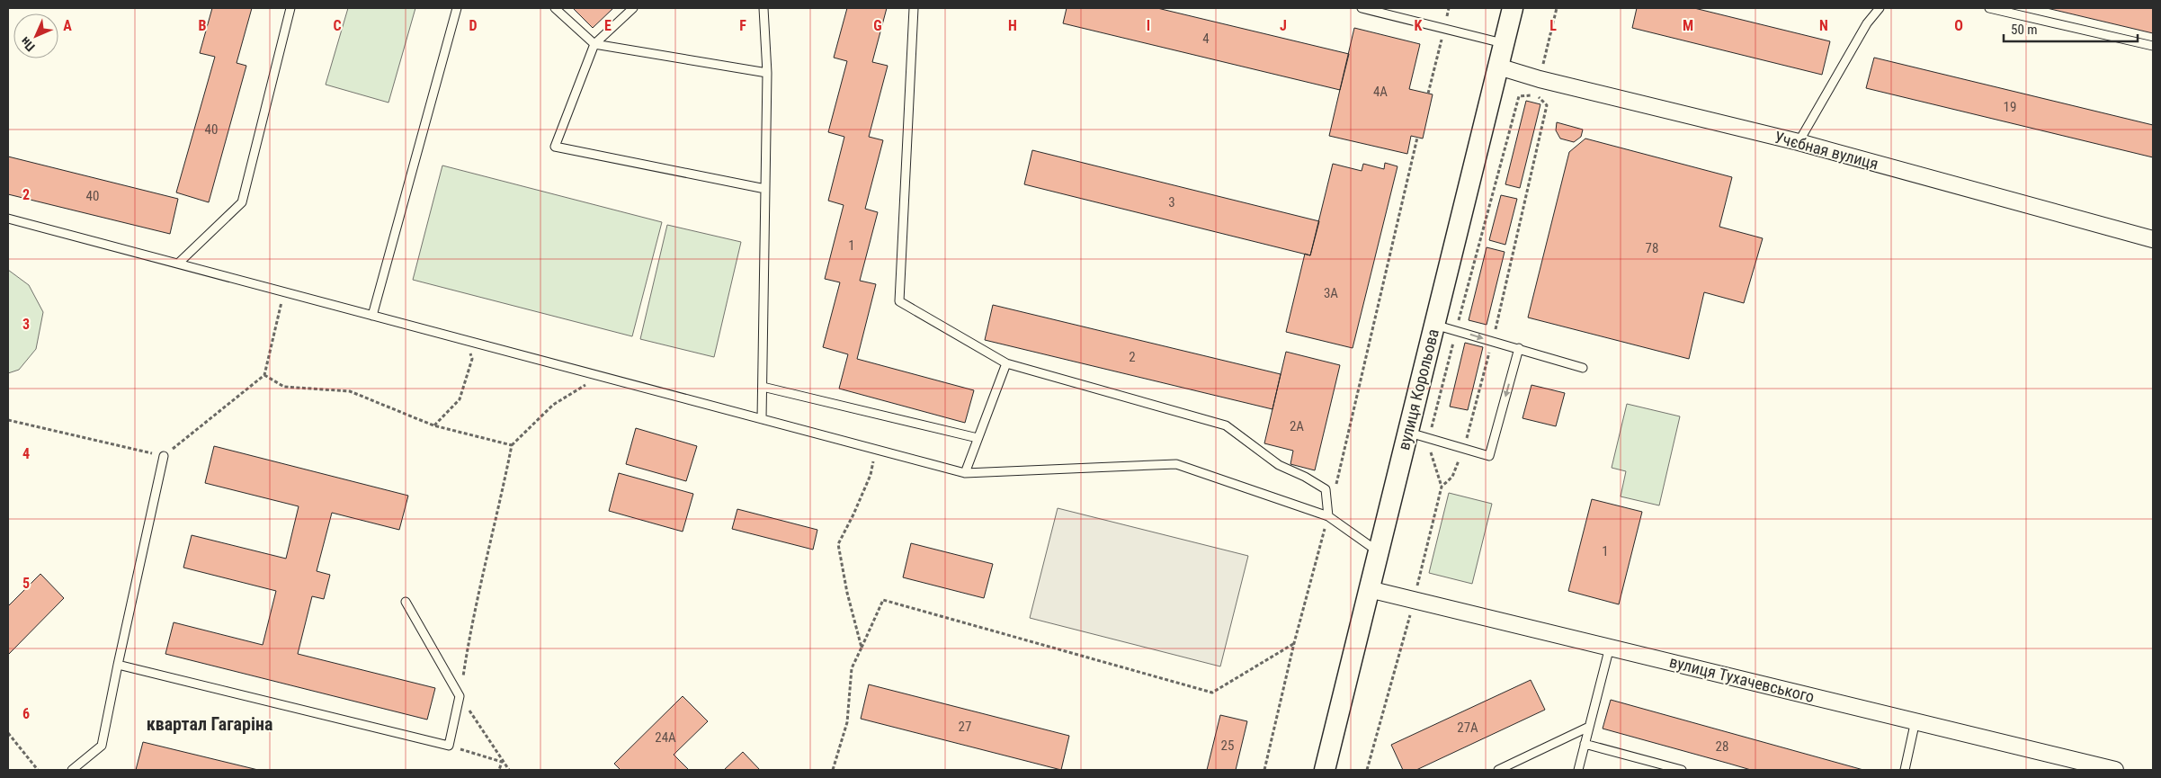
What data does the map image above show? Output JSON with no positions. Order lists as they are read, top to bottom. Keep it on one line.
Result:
{"streets":{"street":["Учєбная вулиця","вулиця Корольова","вулиця Тухачевського"]},"crossings":[["Учєбная вулиця","вулиця Корольова"],["вулиця Корольова","вулиця Тухачевського"]],"districts":["квартал Гагаріна"],"house_numbers":["4","4А","19","40","40","3","1","78","3А","2","2А","1","27","27А","24А","25","28"],"scale_bar":"50 m","north":"bottom left","grid":{"columns":["A","B","C","D","E","F","G","H","I","J","K","L","M","N","O"],"rows":["2","3","4","5","6"]}}
